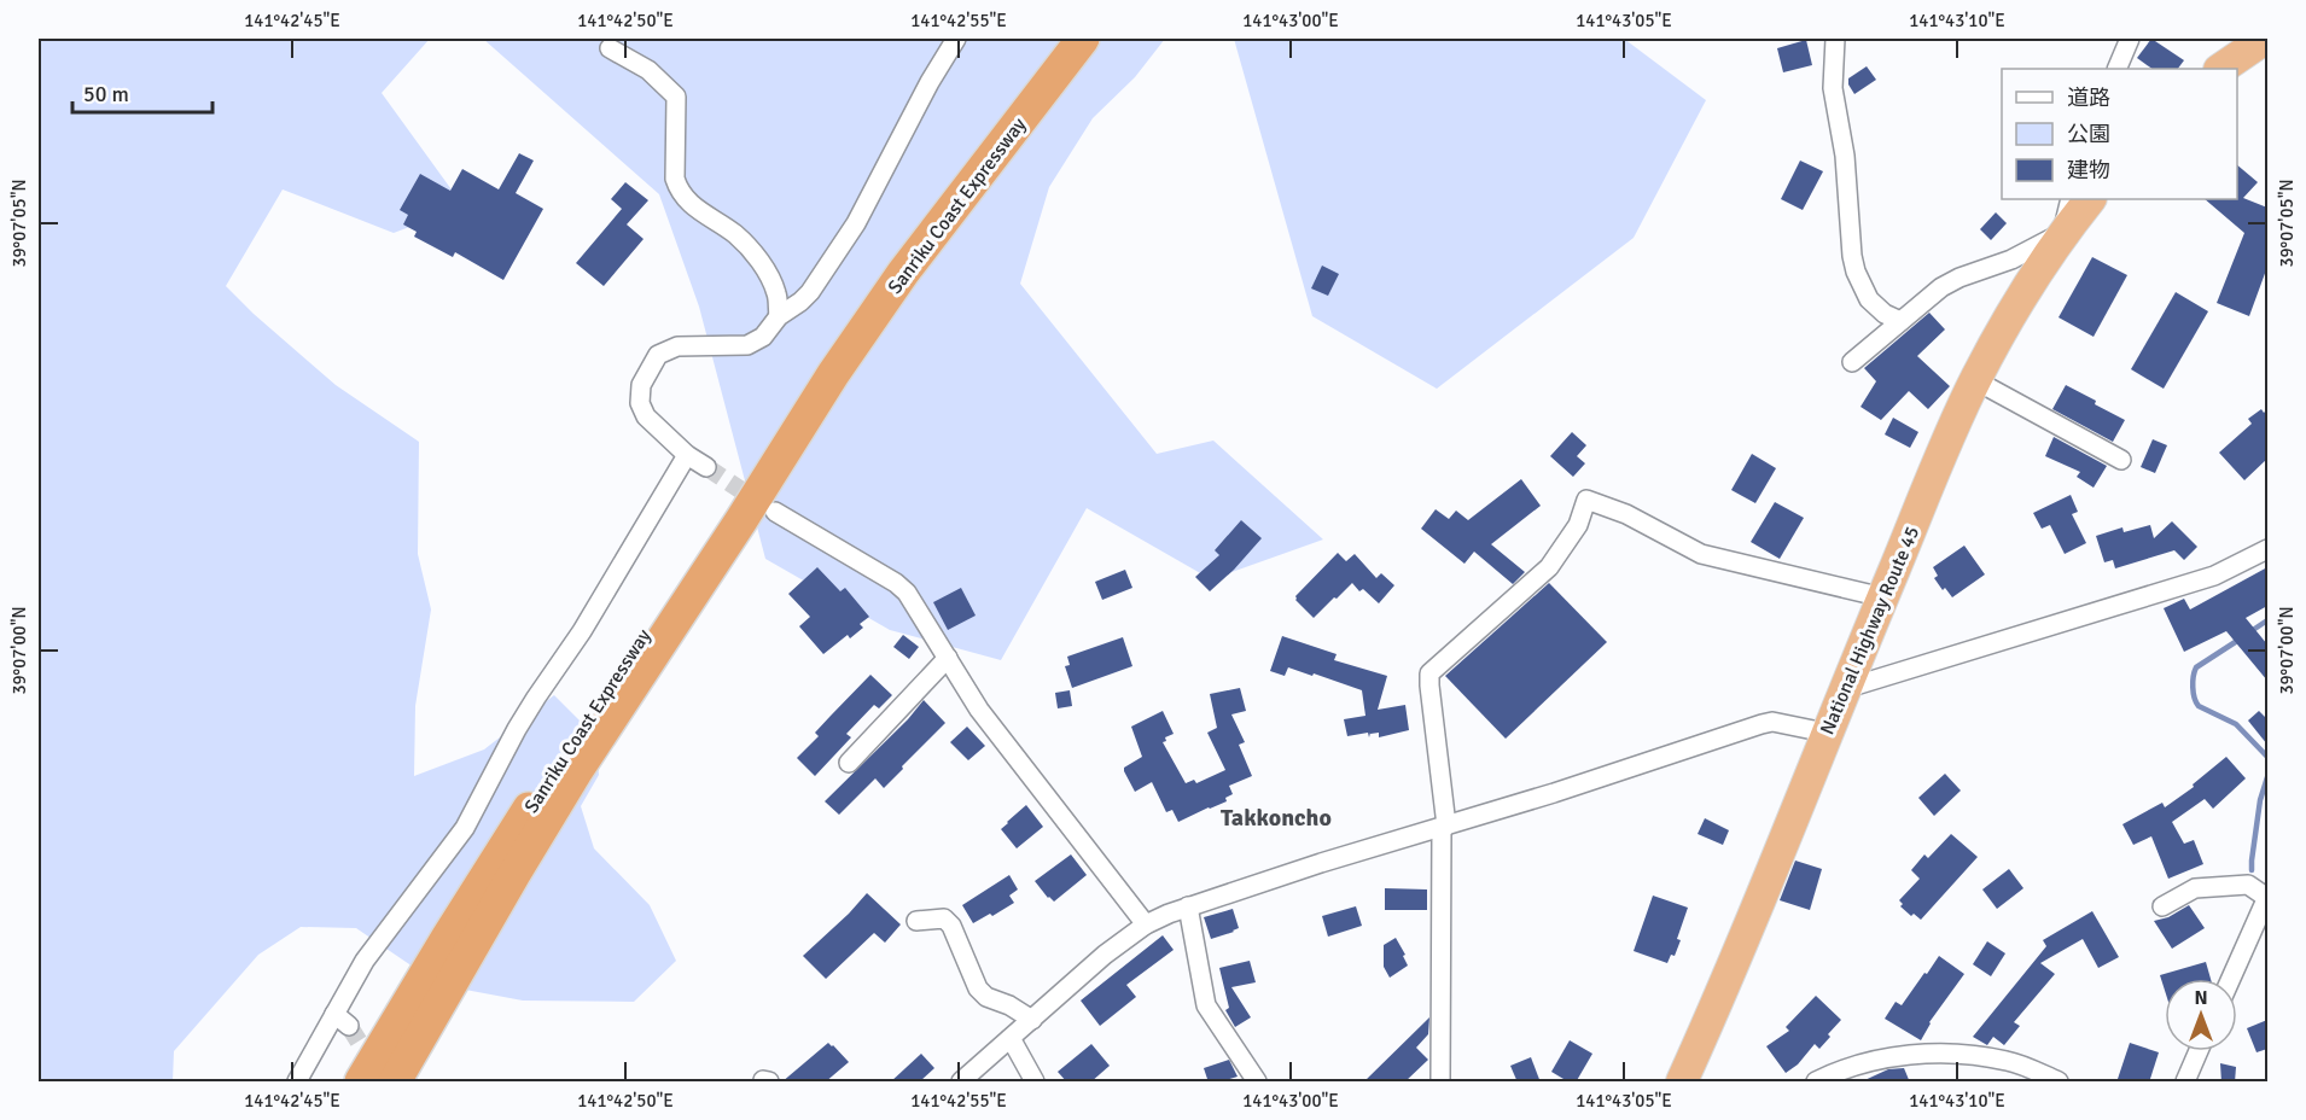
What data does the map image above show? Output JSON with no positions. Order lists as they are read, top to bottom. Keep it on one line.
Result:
{"streets":{"highway":["Sanriku Coast Expressway","National Highway Route 45"]},"districts":["Takkoncho"],"legend":["道路","公園","建物"],"scale_bar":"50 m","north":"top","coordinates":["141°42'45\"E","141°42'50\"E","141°42'55\"E","141°43'00\"E","141°43'05\"E","141°43'10\"E","39°07'05\"N","39°07'00\"N"]}
